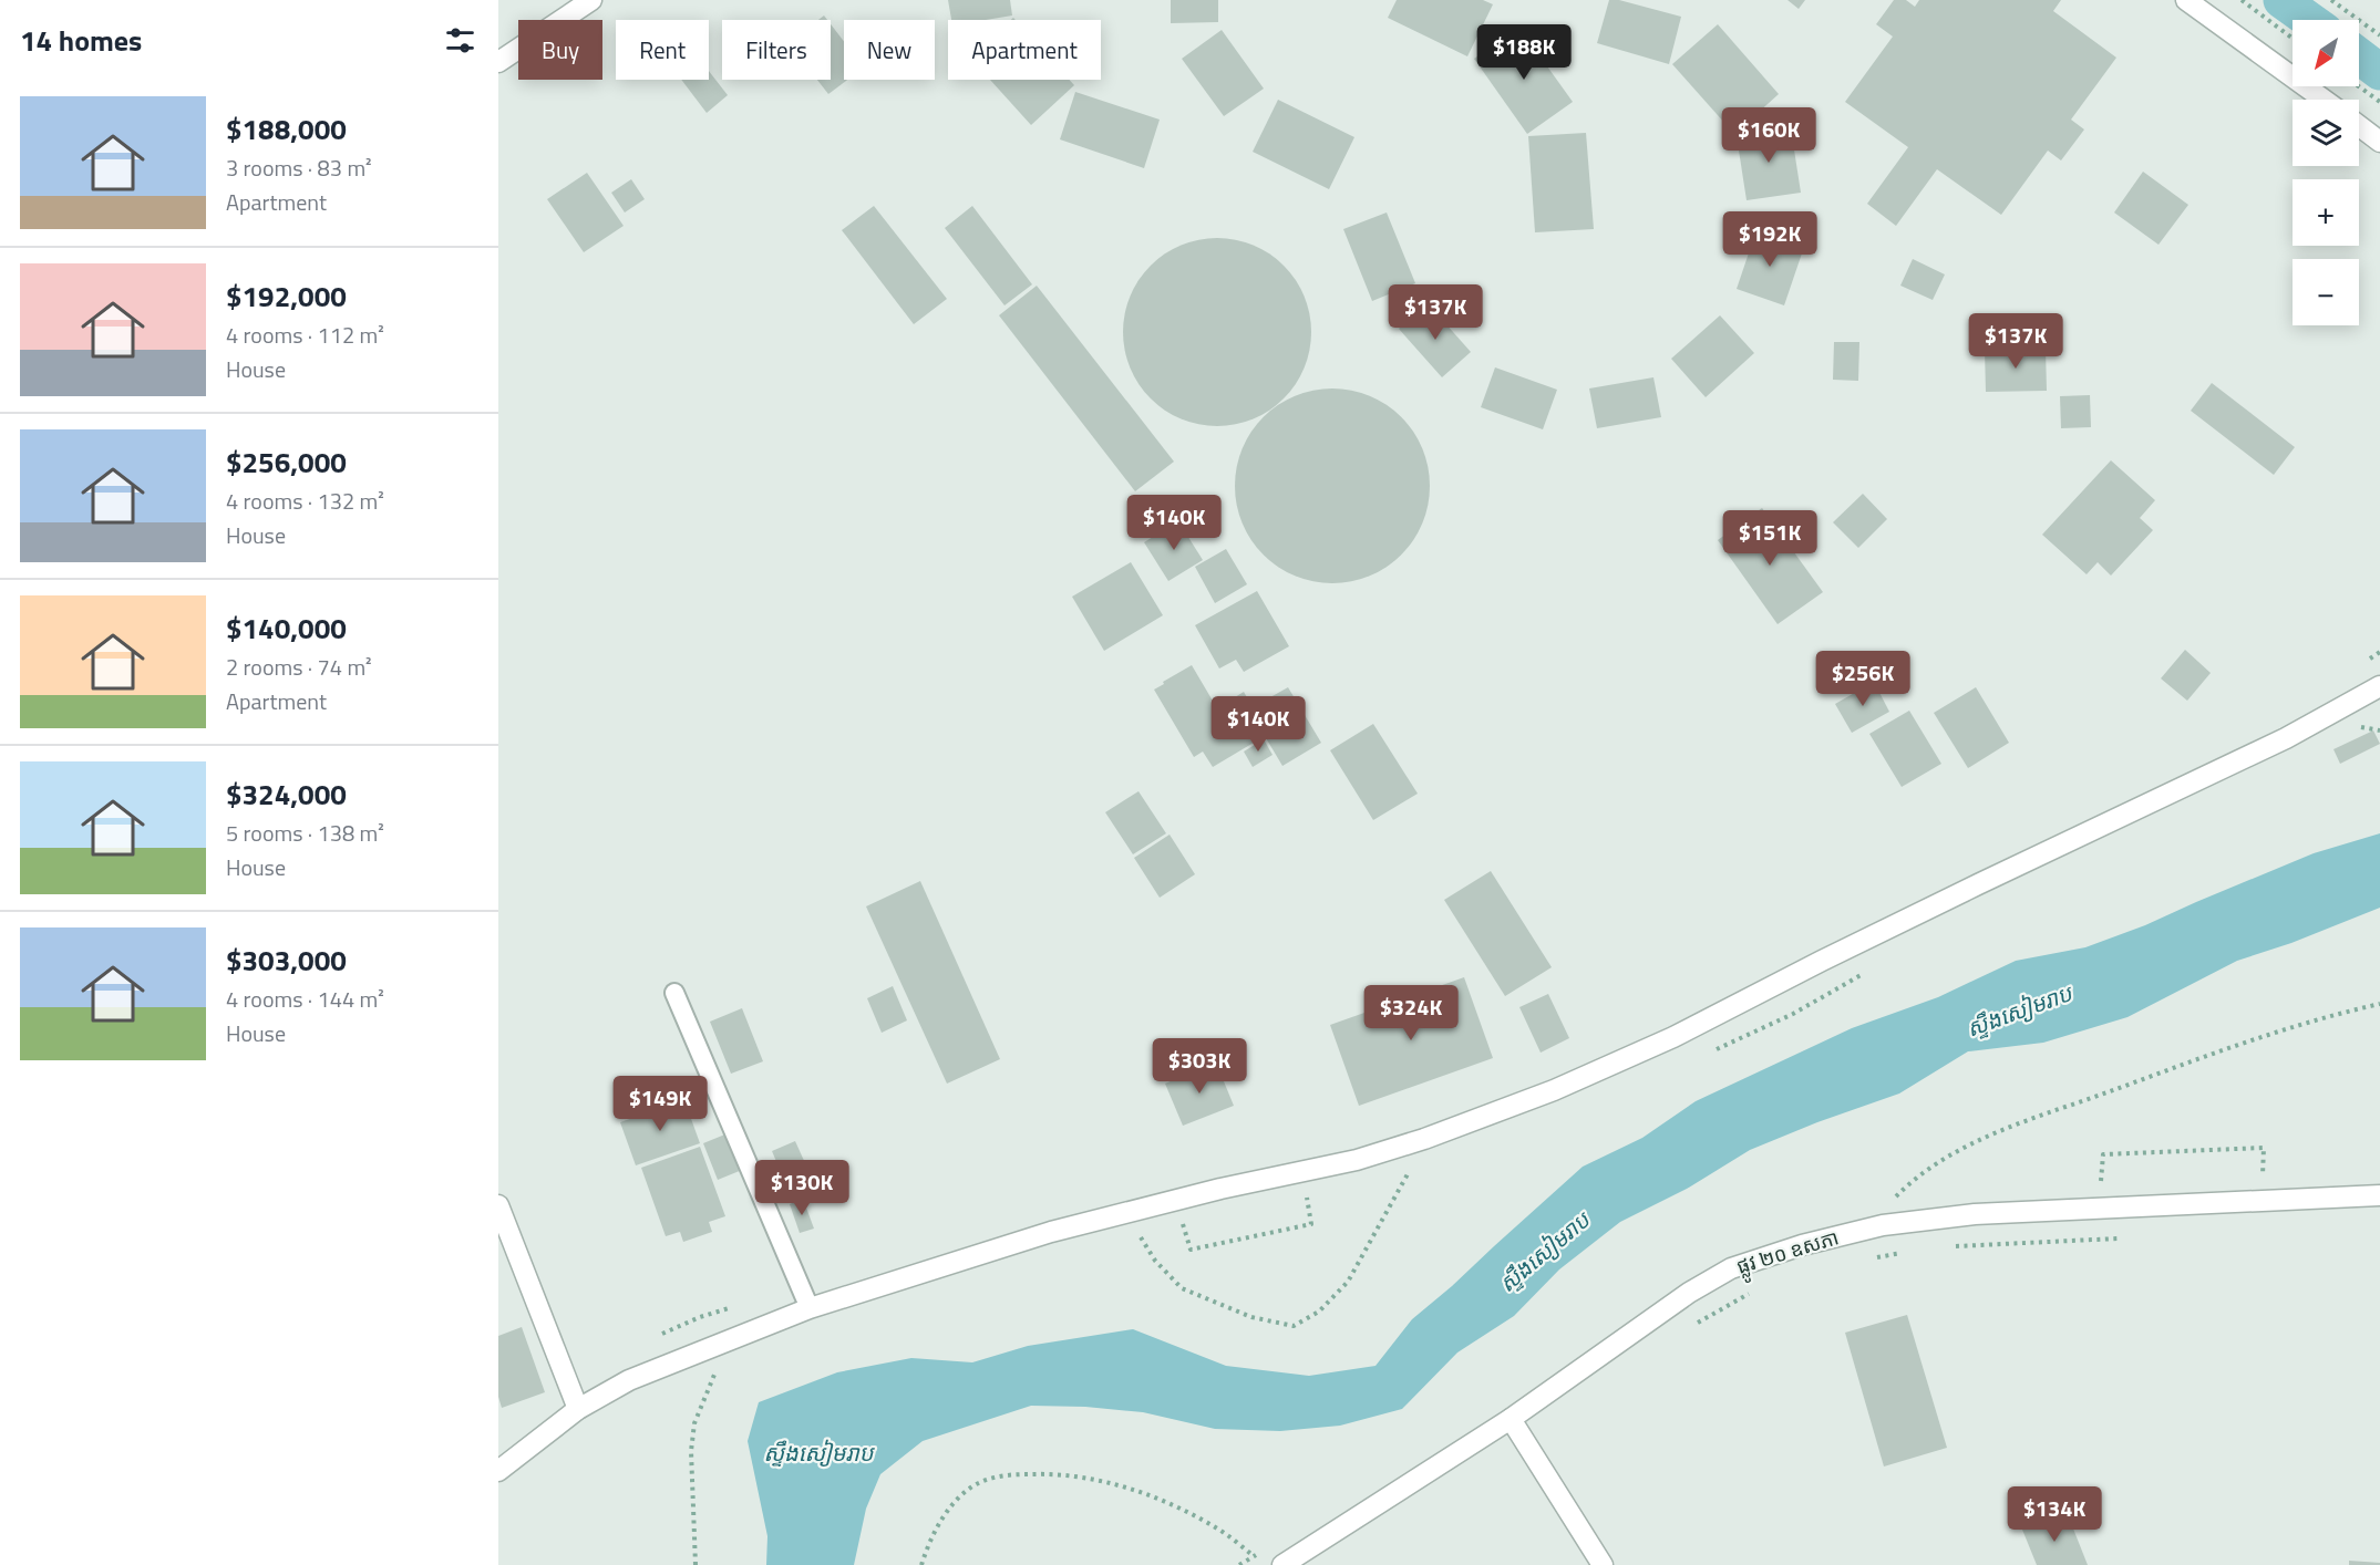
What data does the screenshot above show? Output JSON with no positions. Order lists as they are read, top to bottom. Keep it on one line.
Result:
{"streets":{"street":["ផ្លូវ ២០ ឧសភា"]},"water":["ស្ទឹងសៀមរាប"],"north":"bottom left","page":{"heading":"14 homes","map_buttons":["+","−"],"chip":["Buy","Rent","Filters","New","Apartment"],"price":["$188K","$160K","$192K","$137K","$137K","$140K","$151K","$256K","$140K","$324K","$303K","$149K","$130K","$134K"],"list":[{"name":"$188,000","note":"3 rooms · 83 m² · Apartment"},{"name":"$192,000","note":"4 rooms · 112 m² · House"},{"name":"$256,000","note":"4 rooms · 132 m² · House"},{"name":"$140,000","note":"2 rooms · 74 m² · Apartment"},{"name":"$324,000","note":"5 rooms · 138 m² · House"},{"name":"$303,000","note":"4 rooms · 144 m² · House"}]}}
